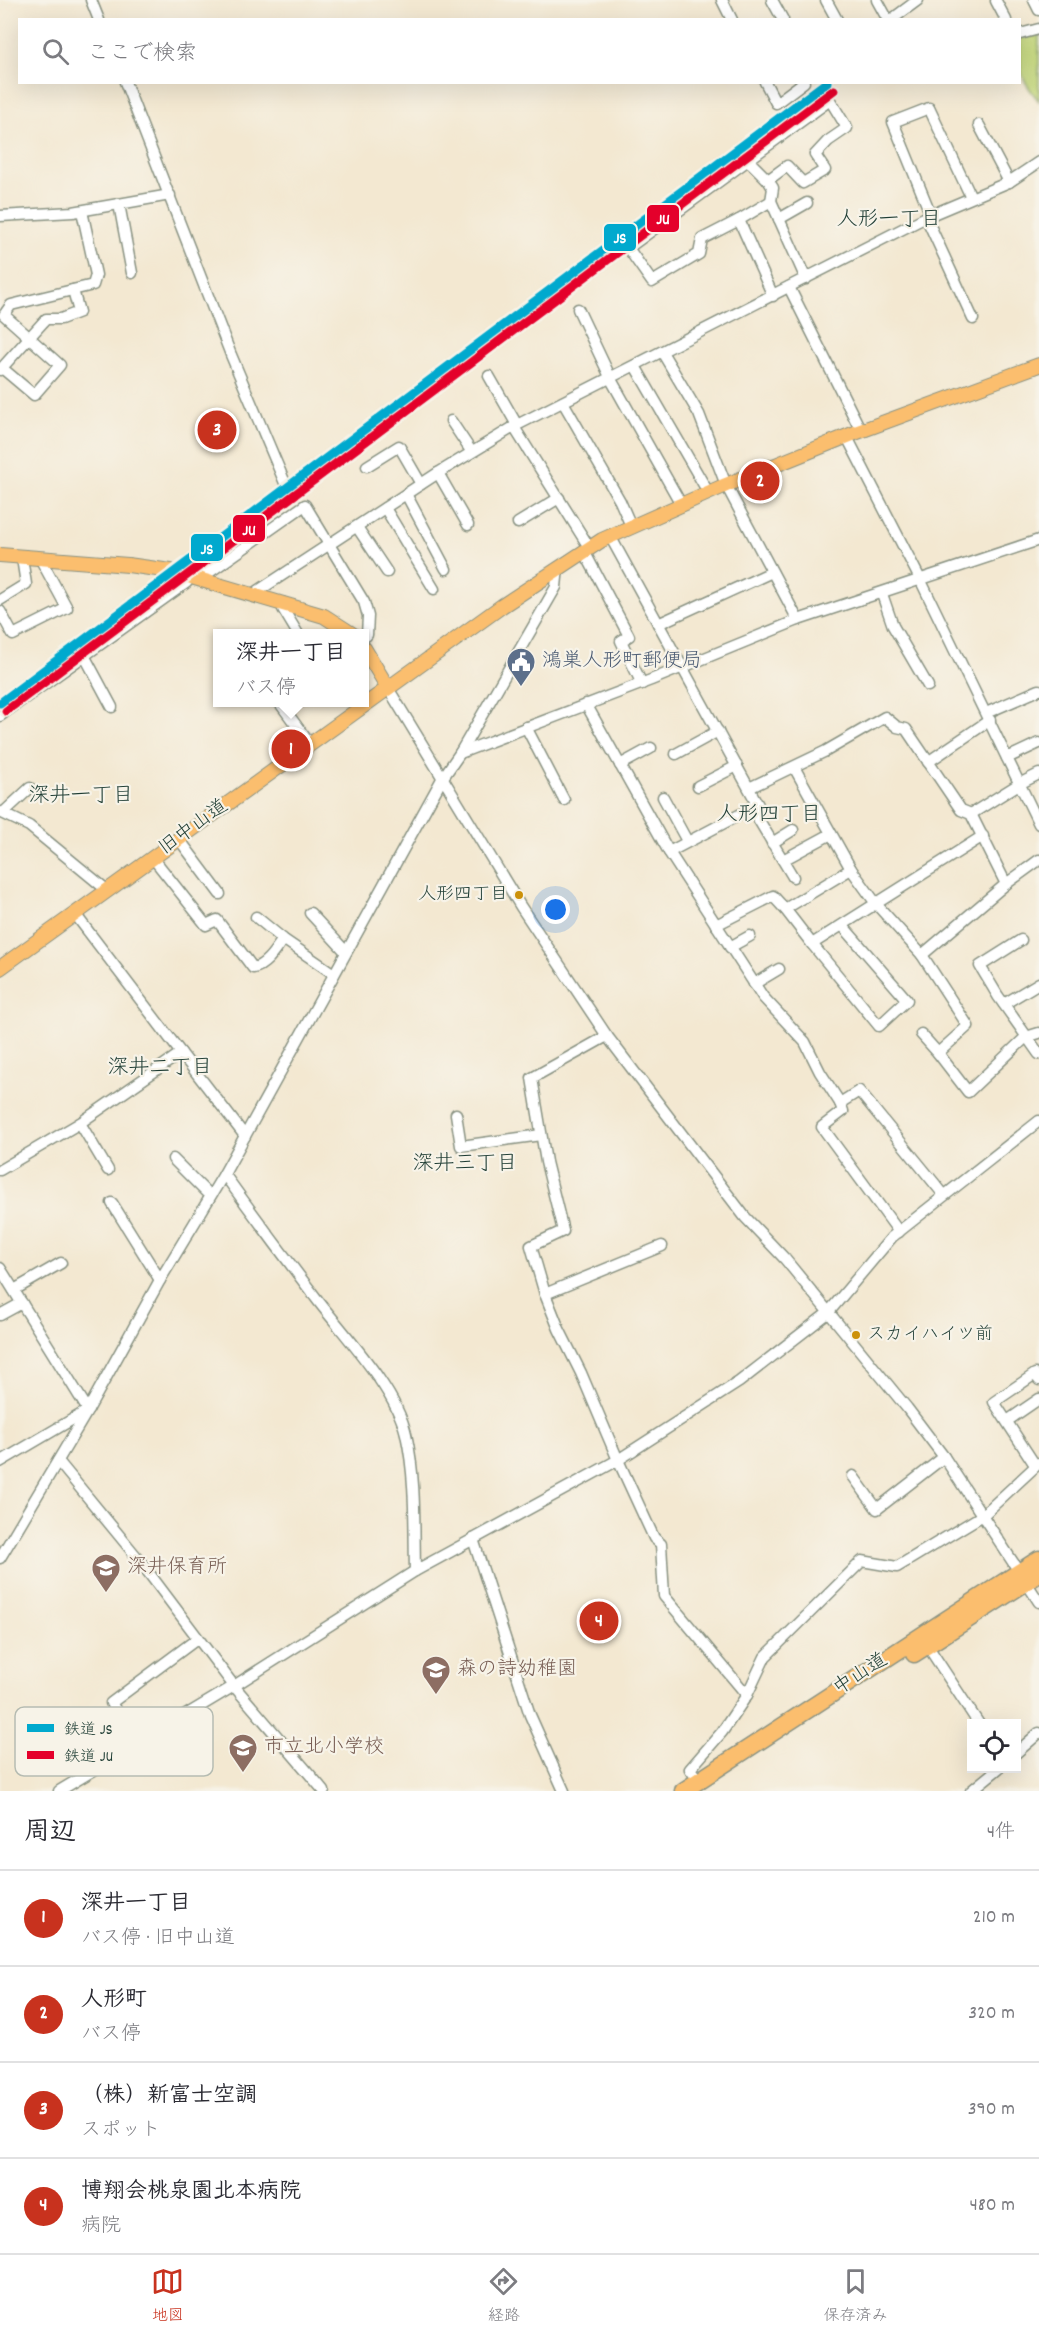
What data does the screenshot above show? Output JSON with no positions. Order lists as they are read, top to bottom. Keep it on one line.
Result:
{"streets":{"highway":["中山道"],"main road":["旧中山道"]},"districts":["人形一丁目","深井一丁目","人形四丁目","深井二丁目","深井三丁目"],"places":{"public building":["鴻巣人形町郵便局"],"other":["人形四丁目","スカイハイツ前"],"school or university":["深井保育所","森の詩幼稚園","市立北小学校"]},"lines":["rail line JS","rail line JU"],"legend":["鉄道 JS","鉄道 JU"],"page":{"search":"ここで検索","pins":["3","2","1","4"],"popup":["深井一丁目","バス停"],"heading":["周辺","4件"],"list":[{"mark":"1","name":"深井一丁目","note":"バス停 · 旧中山道","value":"210 m"},{"mark":"2","name":"人形町","note":"バス停","value":"320 m"},{"mark":"3","name":"（株）新富士空調","note":"スポット","value":"390 m"},{"mark":"4","name":"博翔会桃泉園北本病院","note":"病院","value":"480 m"}],"nav":["地図","経路","保存済み"]}}
